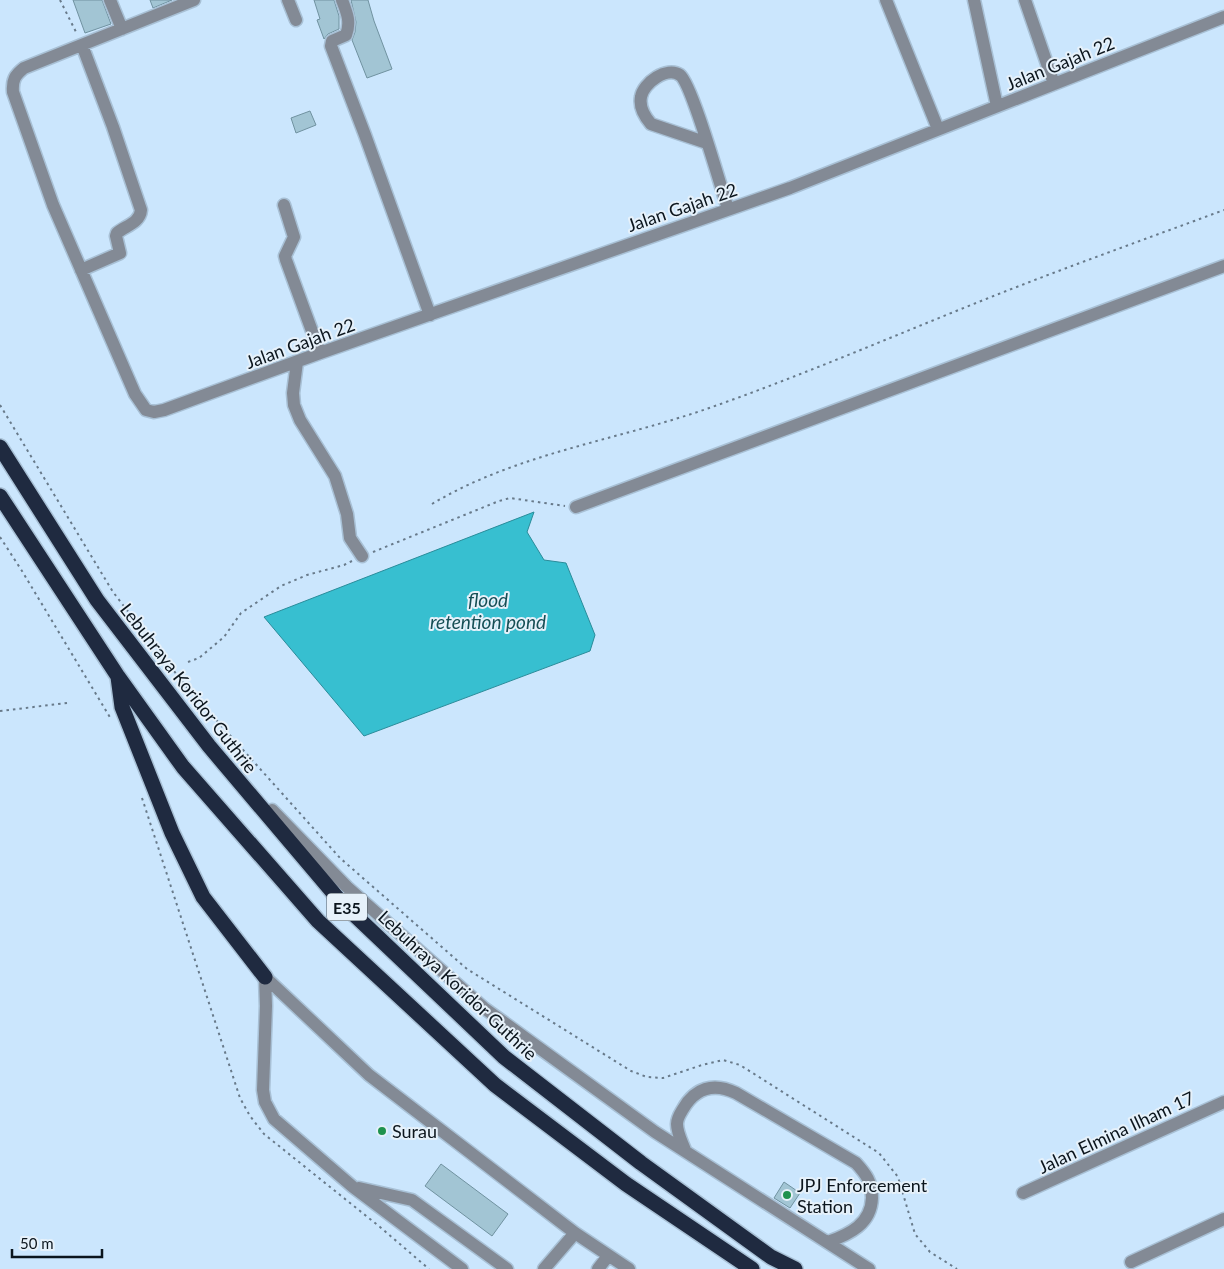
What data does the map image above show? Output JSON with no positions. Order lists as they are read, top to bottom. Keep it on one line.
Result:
{"streets":{"highway":["Lebuhraya Koridor Guthrie","E35"],"street":["Jalan Gajah 22","Jalan Elmina Ilham 17"]},"water":["flood retention pond"],"places":["Surau","JPJ Enforcement Station"],"scale_bar":"50 m"}
